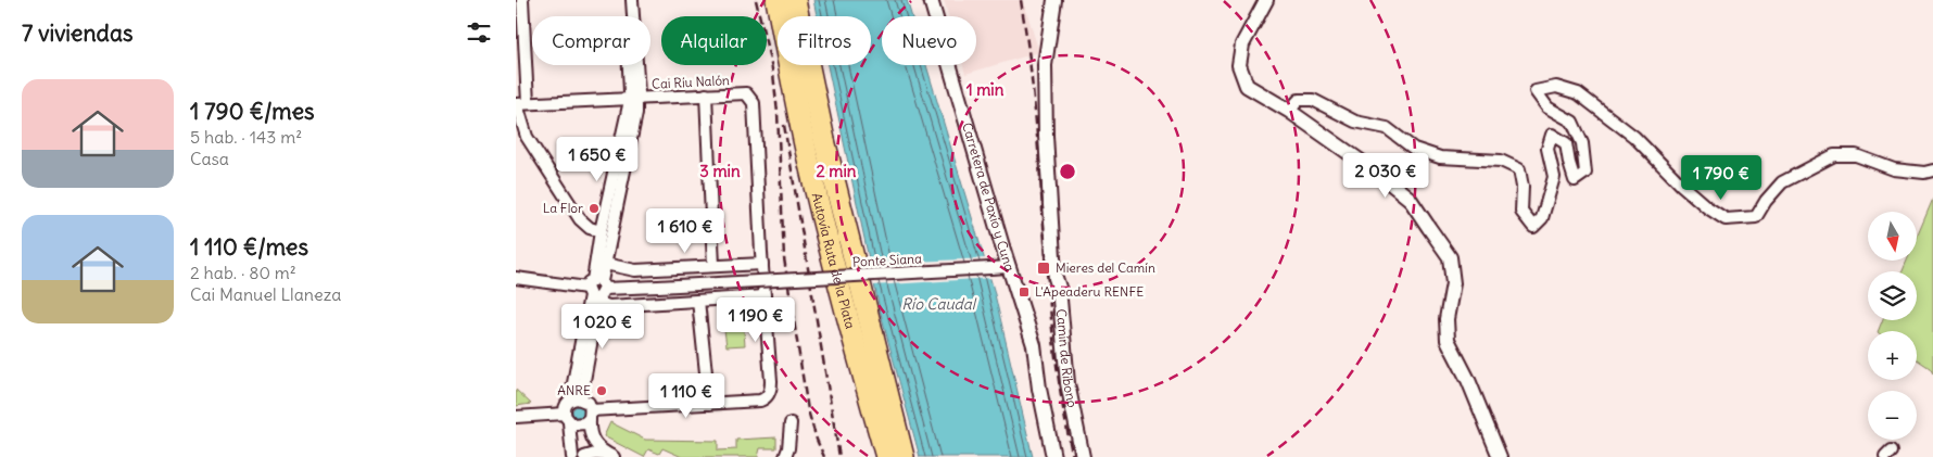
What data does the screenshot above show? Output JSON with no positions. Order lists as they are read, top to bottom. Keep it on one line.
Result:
{"streets":{"highway":["Autovía Ruta de la Plata"],"street":["Cai Ríu Nalón","Carretera de Paxío y Cuna","Ponte Siana","Camín de Ribono"]},"crossings":[["Carretera de Paxío y Cuna","Ponte Siana"]],"water":["Río Caudal"],"places":{"other":["La Flor","ANRE"],"transit":["Mieres del Camín","L'Apeaderu RENFE"]},"north":"bottom","page":{"heading":"7 viviendas","chip":["Comprar","Alquilar","Filtros","Nuevo"],"list":[{"name":"1 790 €/mes","note":"5 hab. · 143 m² · Casa"},{"name":"1 110 €/mes","note":"2 hab. · 80 m² · Cai Manuel Llaneza"}],"price":["1 650 €","2 030 €","1 790 €","1 610 €","1 190 €","1 020 €","1 110 €"],"map_buttons":["+","−"]},"rings":["1 min","2 min","3 min"]}
